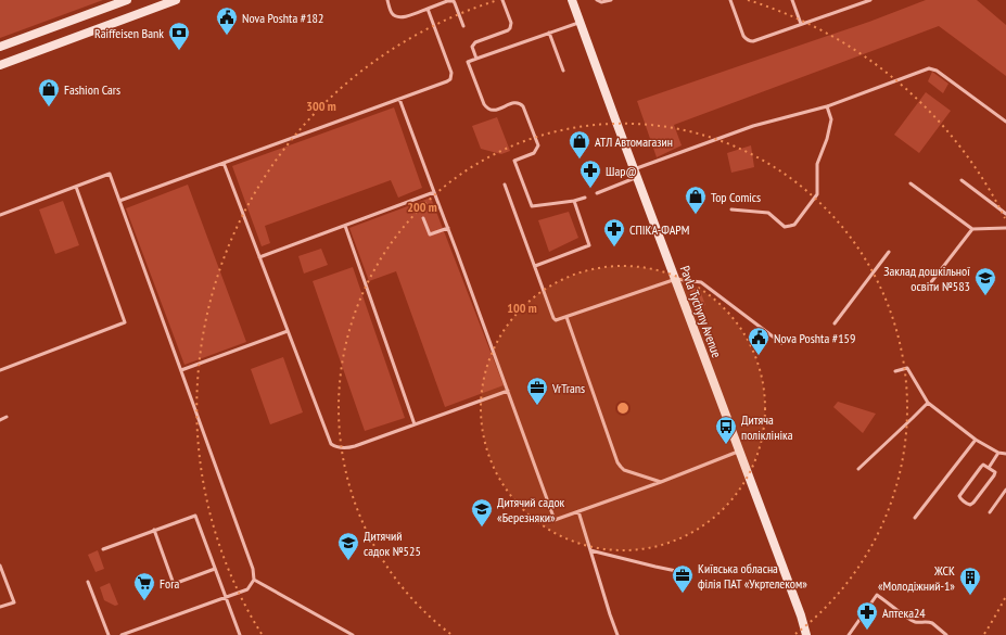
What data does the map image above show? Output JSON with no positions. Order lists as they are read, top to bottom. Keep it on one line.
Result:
{"streets":{"street":["Pavla Tychyny Avenue"]},"places":{"public building":["Nova Poshta #182","Nova Poshta #159"],"bank":["Raiffeisen Bank"],"shop":["Fashion Cars","АТЛ Автомагазин","Top Comics"],"pharmacy":["Шар@","СПІКА-ФАРМ","Аптека24"],"school or university":["Заклад дошкільної освіти №583","Дитячий садок «Березняки»","Дитячий садок №525"],"office":["VrTrans","Київська обласна філія ПАТ «Укртелеком»"],"bus stop":["Дитяча поліклініка"],"building":["ЖСК «Молодіжний-1»"],"supermarket":["Fora"]},"rings":["300 m","200 m","100 m"]}
